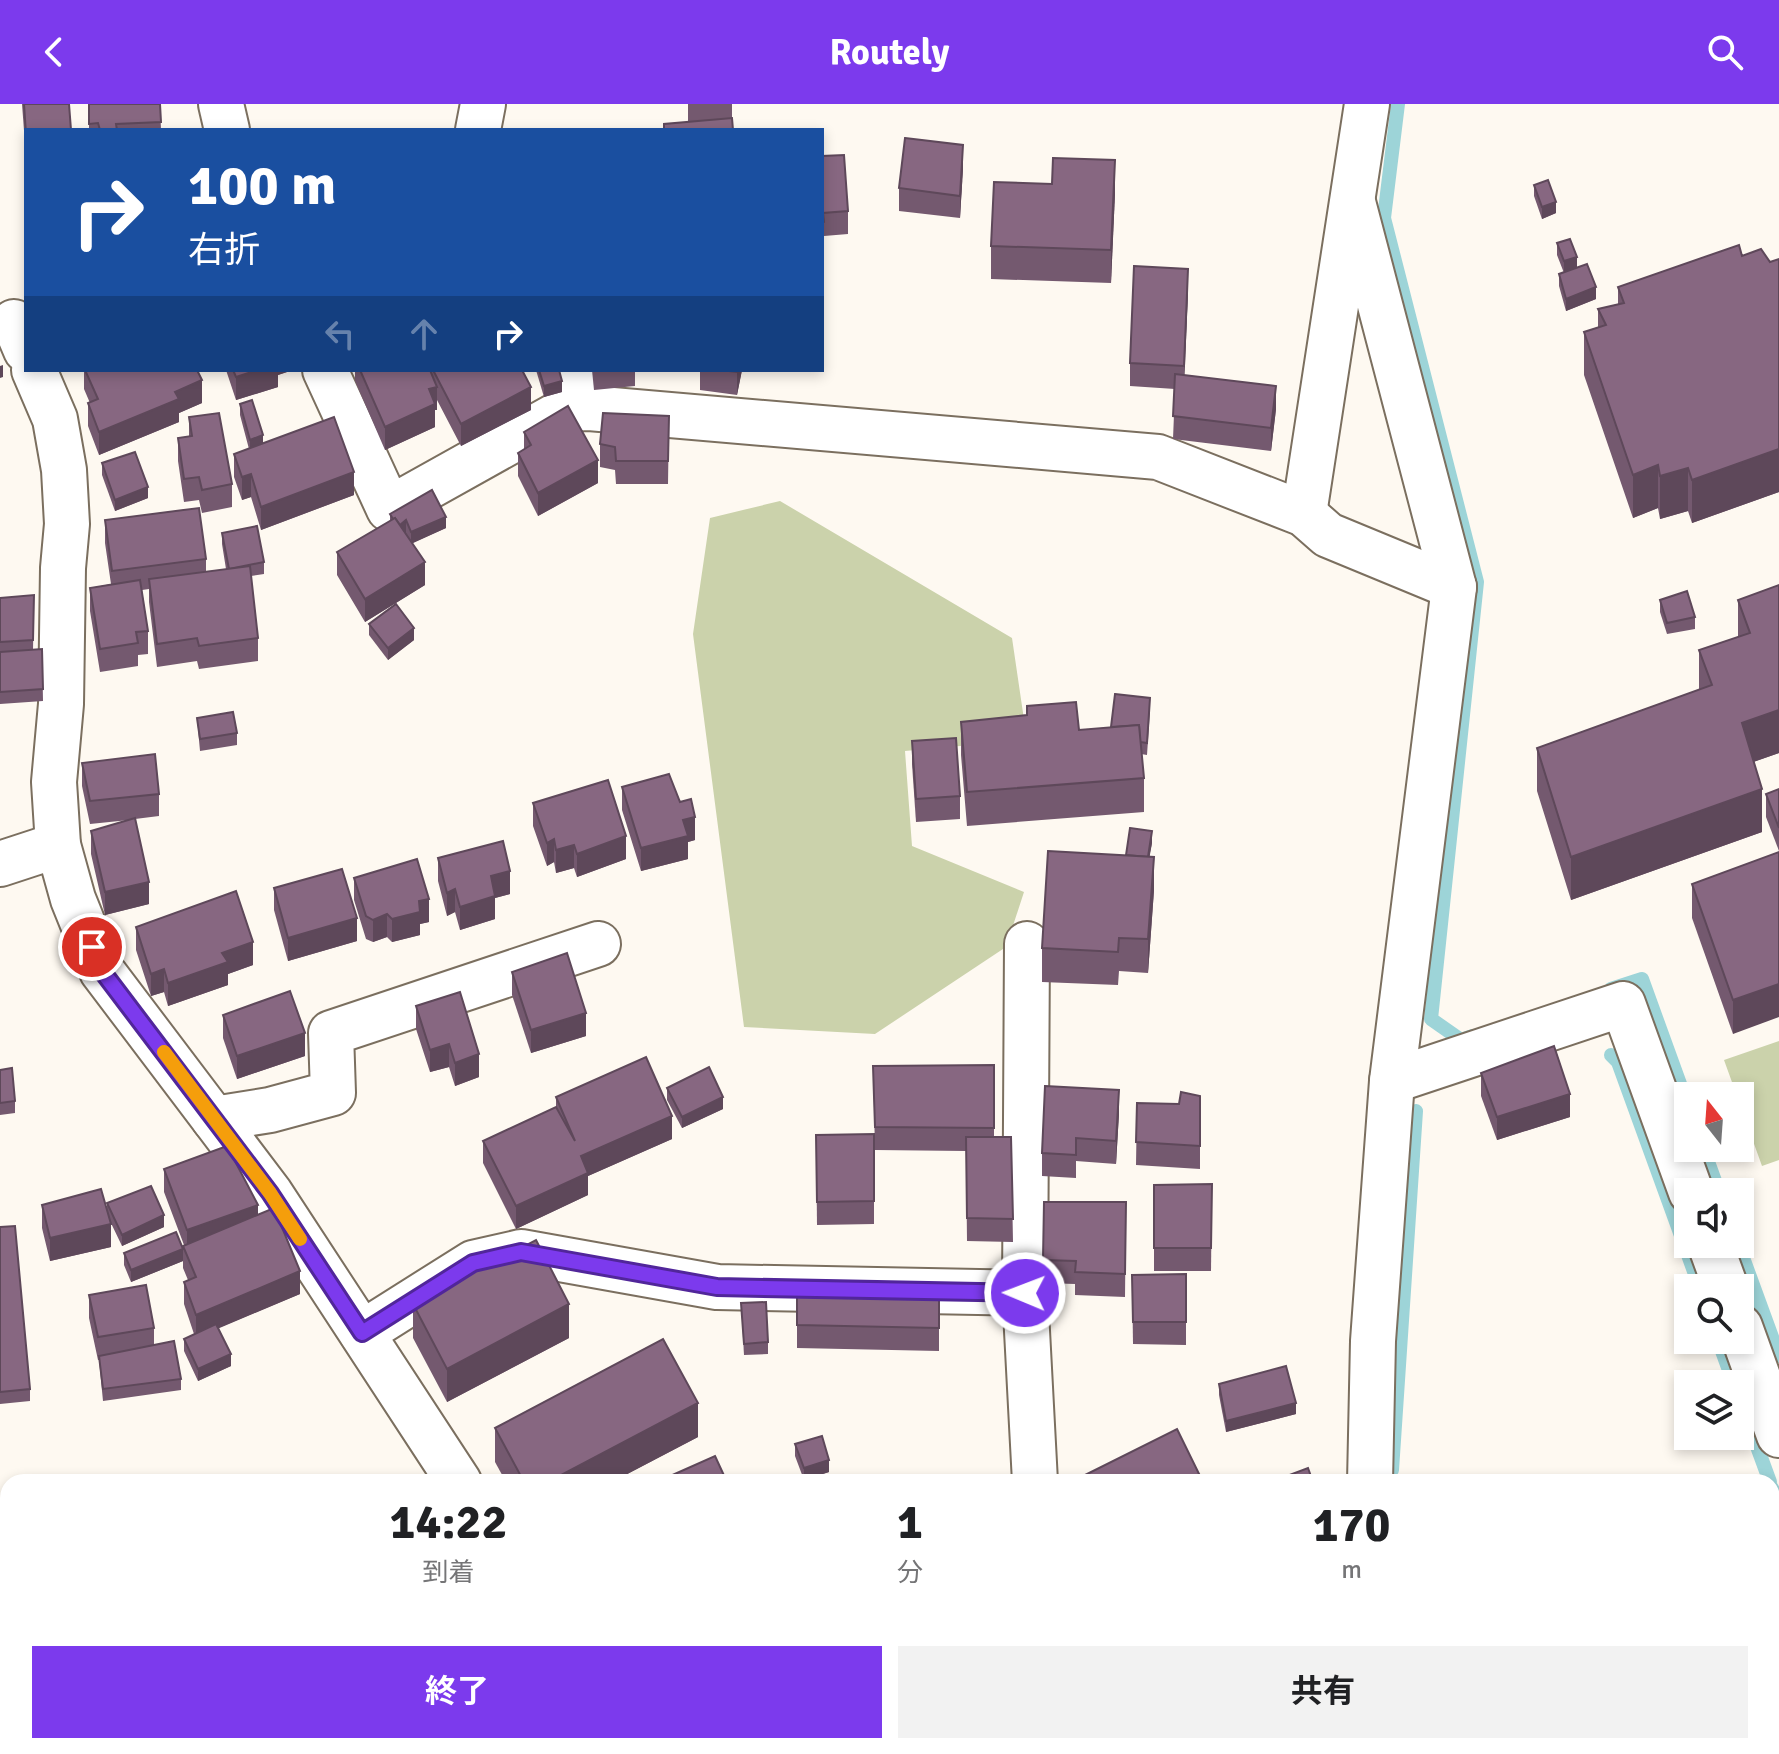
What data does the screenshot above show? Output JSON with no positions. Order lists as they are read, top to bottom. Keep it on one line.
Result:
{"north":"top","page":{"header":"Routely","turn":["100 m","右折"],"eta":["14:22","到着","1","分","170","m"],"buttons":["終了","共有"]}}
